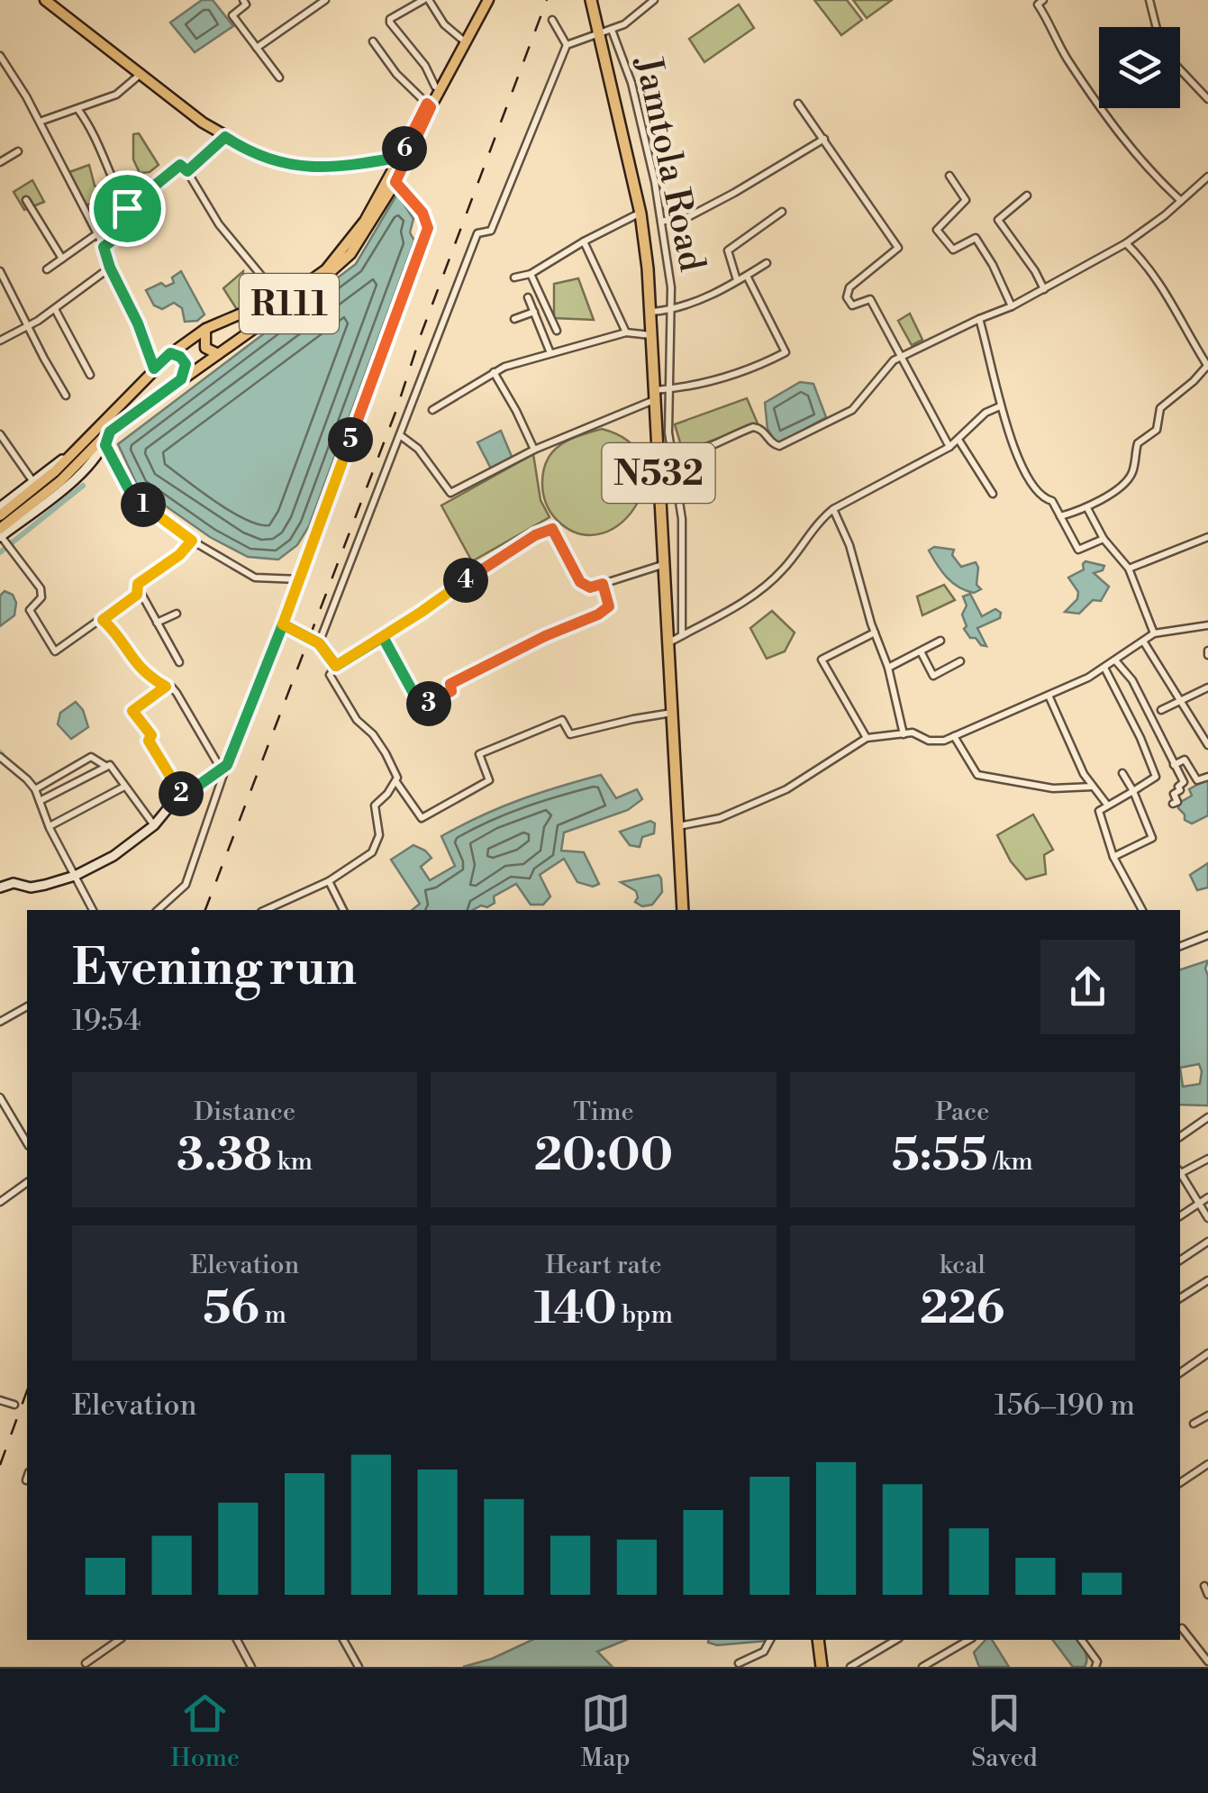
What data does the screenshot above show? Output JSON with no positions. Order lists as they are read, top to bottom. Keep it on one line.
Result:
{"streets":{"highway":["N532"],"main road":["R111"],"street":["Jamtola Road"]},"page":{"pins":["6","5","1","4","3","2"],"heading":["Evening run","19:54"],"stats":[["Distance","3.38 km"],["Time","20:00"],["Pace","5:55 /km"],["Elevation","56 m"],["Heart rate","140 bpm"],["kcal","226"]],"chart":["Elevation","156–190 m"],"tabs":["Home","Map","Saved"]}}
